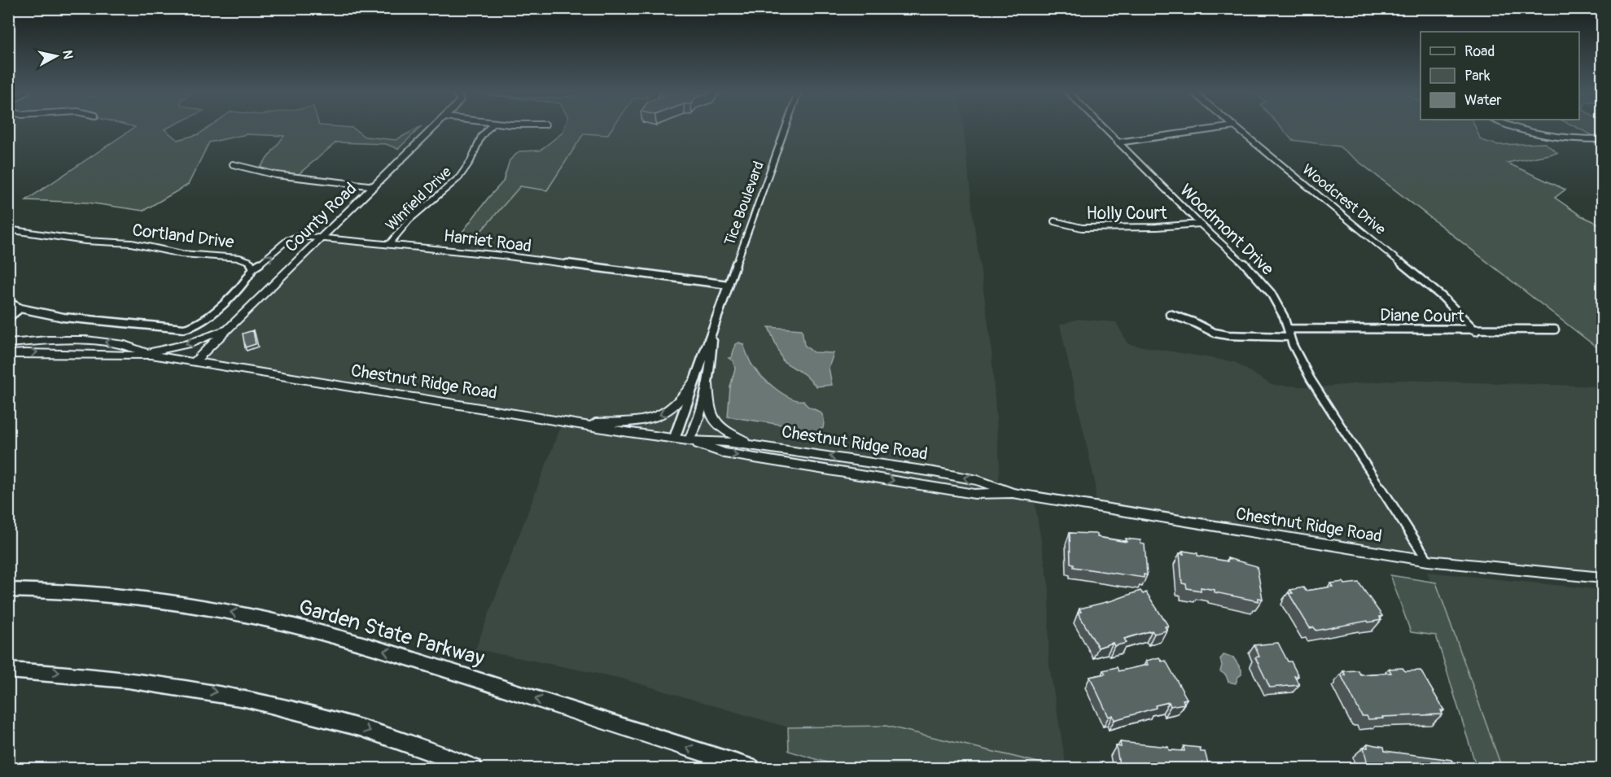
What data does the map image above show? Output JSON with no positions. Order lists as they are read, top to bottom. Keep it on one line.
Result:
{"streets":{"highway":["Garden State Parkway"],"main road":["County Road","Chestnut Ridge Road"],"street":["Winfield Drive","Woodcrest Drive","Tice Boulevard","Holly Court","Woodmont Drive","Cortland Drive","Harriet Road","Diane Court"]},"crossings":[["Winfield Drive","Harriet Road"],["Woodcrest Drive","Diane Court"],["Tice Boulevard","Harriet Road"],["Tice Boulevard","Chestnut Ridge Road"],["Holly Court","Woodmont Drive"],["County Road","Harriet Road"],["County Road","Chestnut Ridge Road"],["Woodmont Drive","Diane Court"],["Woodmont Drive","Chestnut Ridge Road"],["Cortland Drive","Harriet Road"]],"legend":["Road","Park","Water"],"north":"right"}
